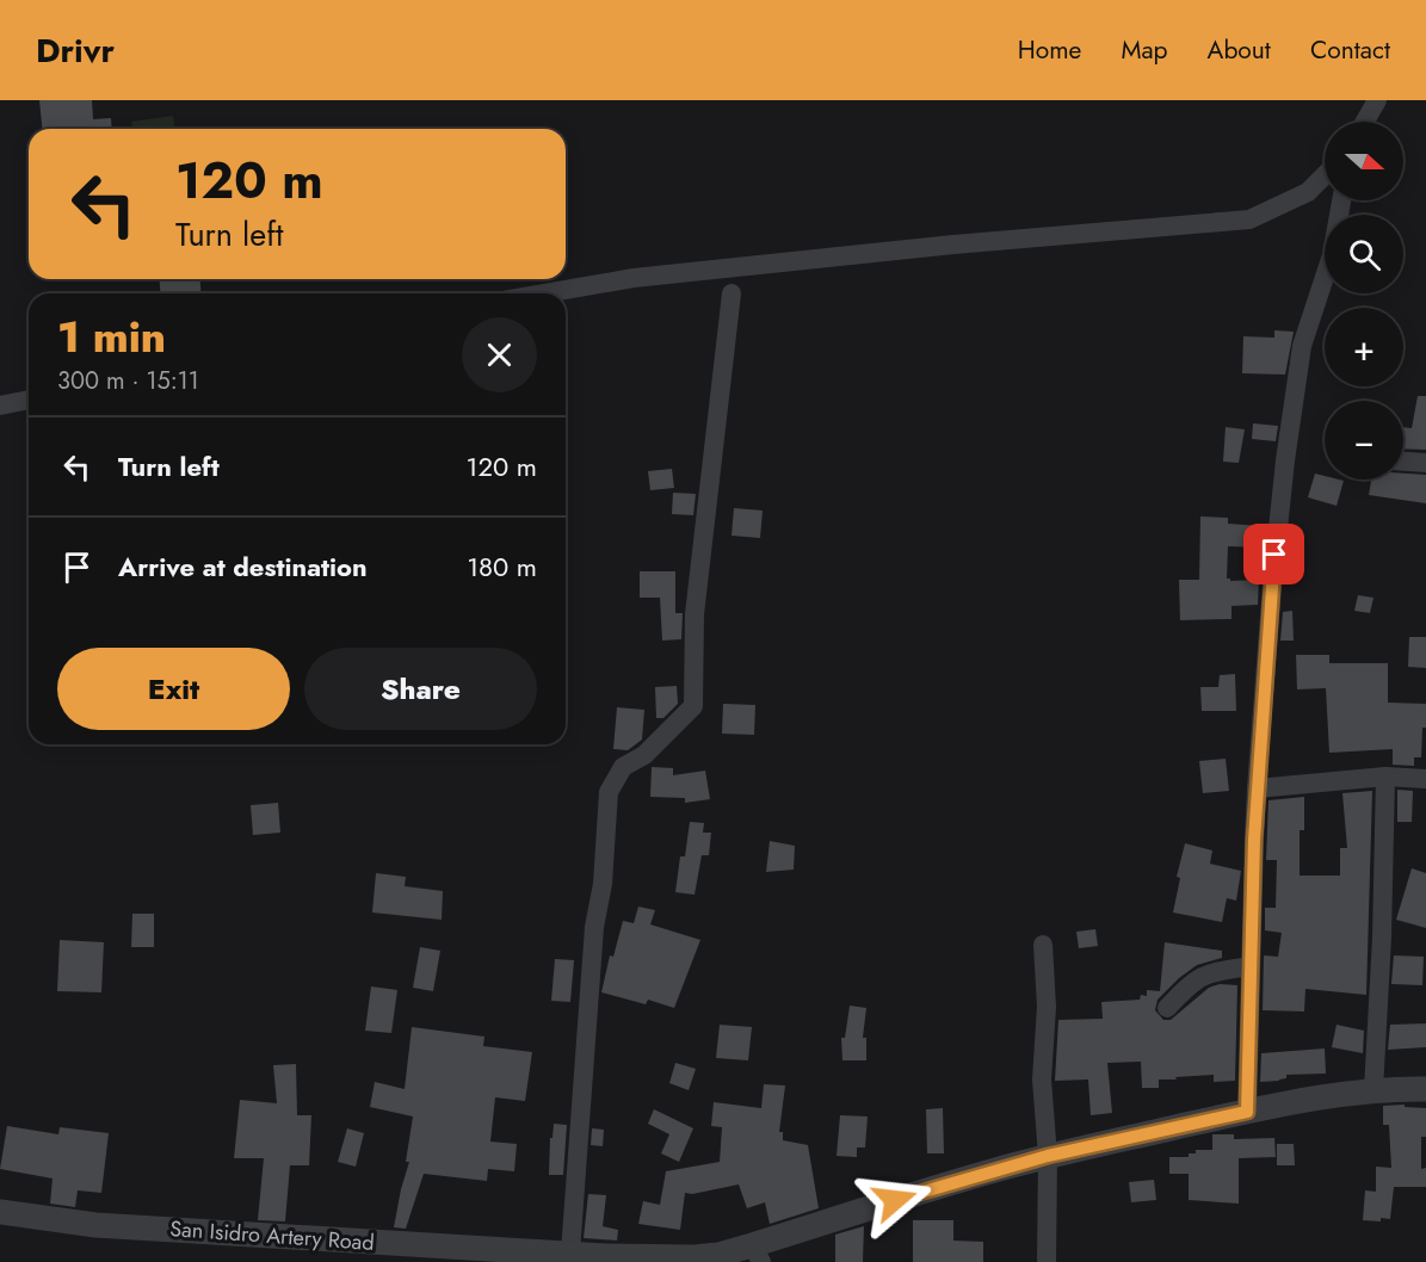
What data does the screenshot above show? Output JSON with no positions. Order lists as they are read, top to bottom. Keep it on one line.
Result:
{"streets":{"street":["San Isidro Artery Road"]},"north":"right","page":{"header":"Drivr","nav":["Home","Map","About","Contact"],"map_buttons":["+","−"],"turn":["120 m","Turn left"],"heading":["1 min","300 m · 15:11"],"list":[{"name":"Turn left","value":"120 m"},{"name":"Arrive at destination","value":"180 m"}],"buttons":["Exit","Share"]}}
